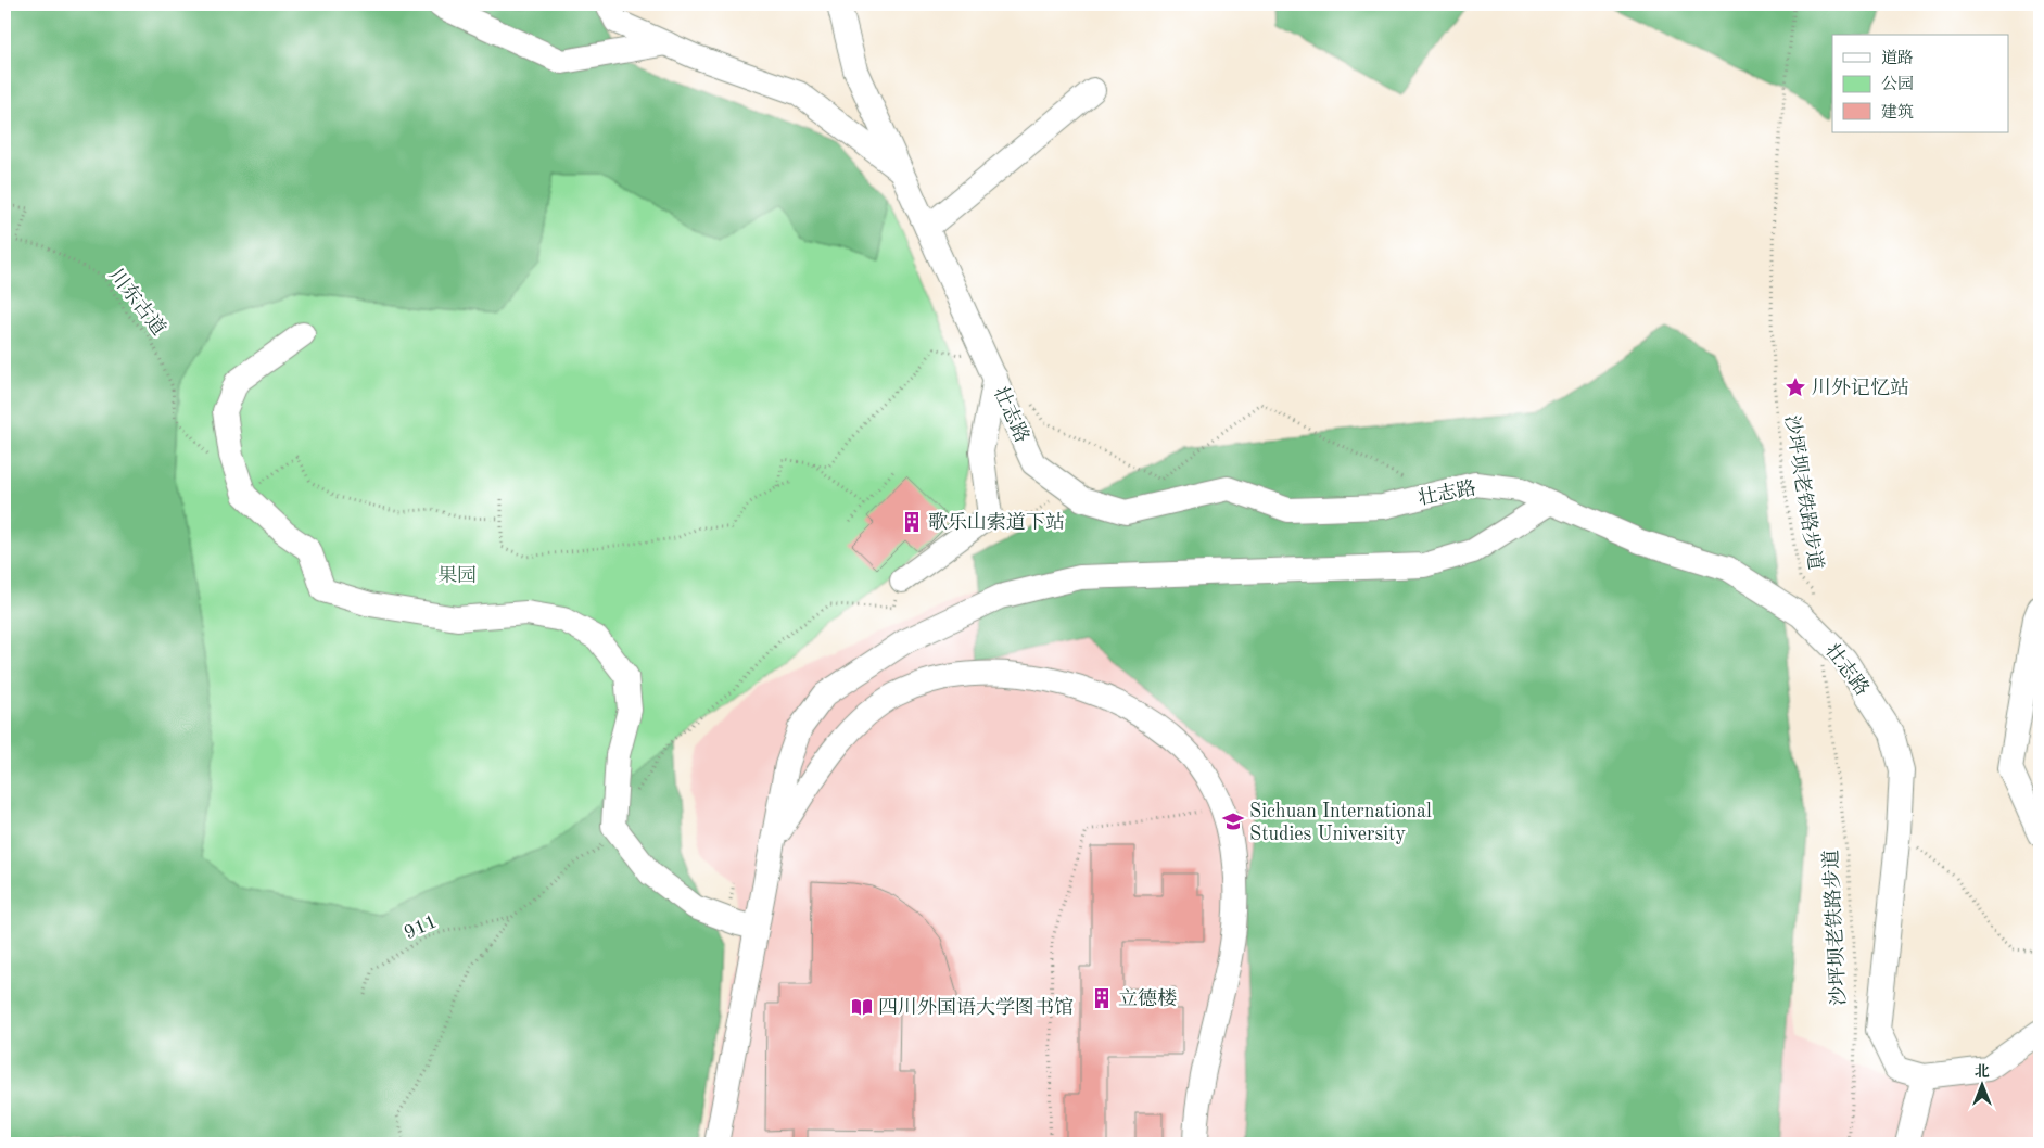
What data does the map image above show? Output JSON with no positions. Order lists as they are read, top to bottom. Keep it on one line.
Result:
{"streets":{"street":["壮志路"],"path":["川东古道","沙坪坝老铁路步道","911"]},"parks":["果园"],"places":{"place":["川外记忆站"],"building":["歌乐山索道下站","立德楼"],"school or university":["Sichuan International Studies University"],"library":["四川外国语大学图书馆"]},"legend":["道路","公园","建筑"],"north":"top"}
